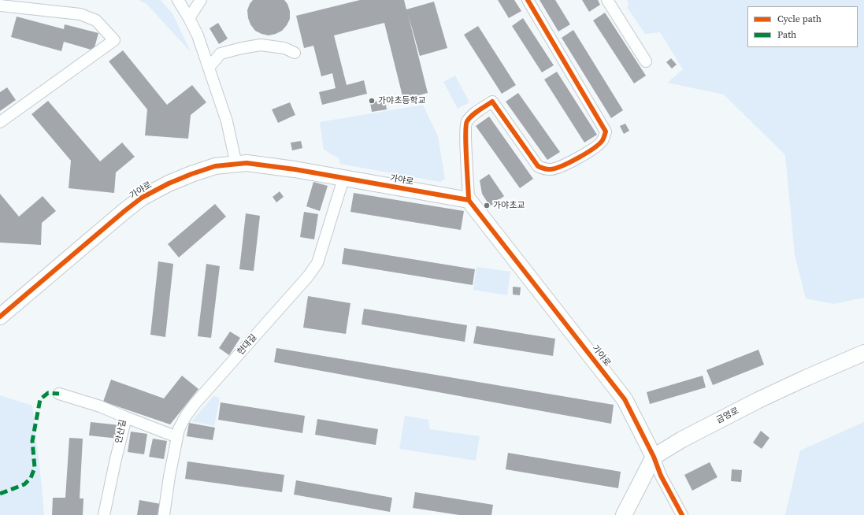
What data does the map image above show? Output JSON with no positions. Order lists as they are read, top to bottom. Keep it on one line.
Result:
{"streets":{"street":["가야로","현대길","금영로","안산길"]},"crossings":[["가야로","현대길"],["가야로","금영로"]],"places":["가야초등학교","가야초교"],"legend":["Cycle path","Path"]}
